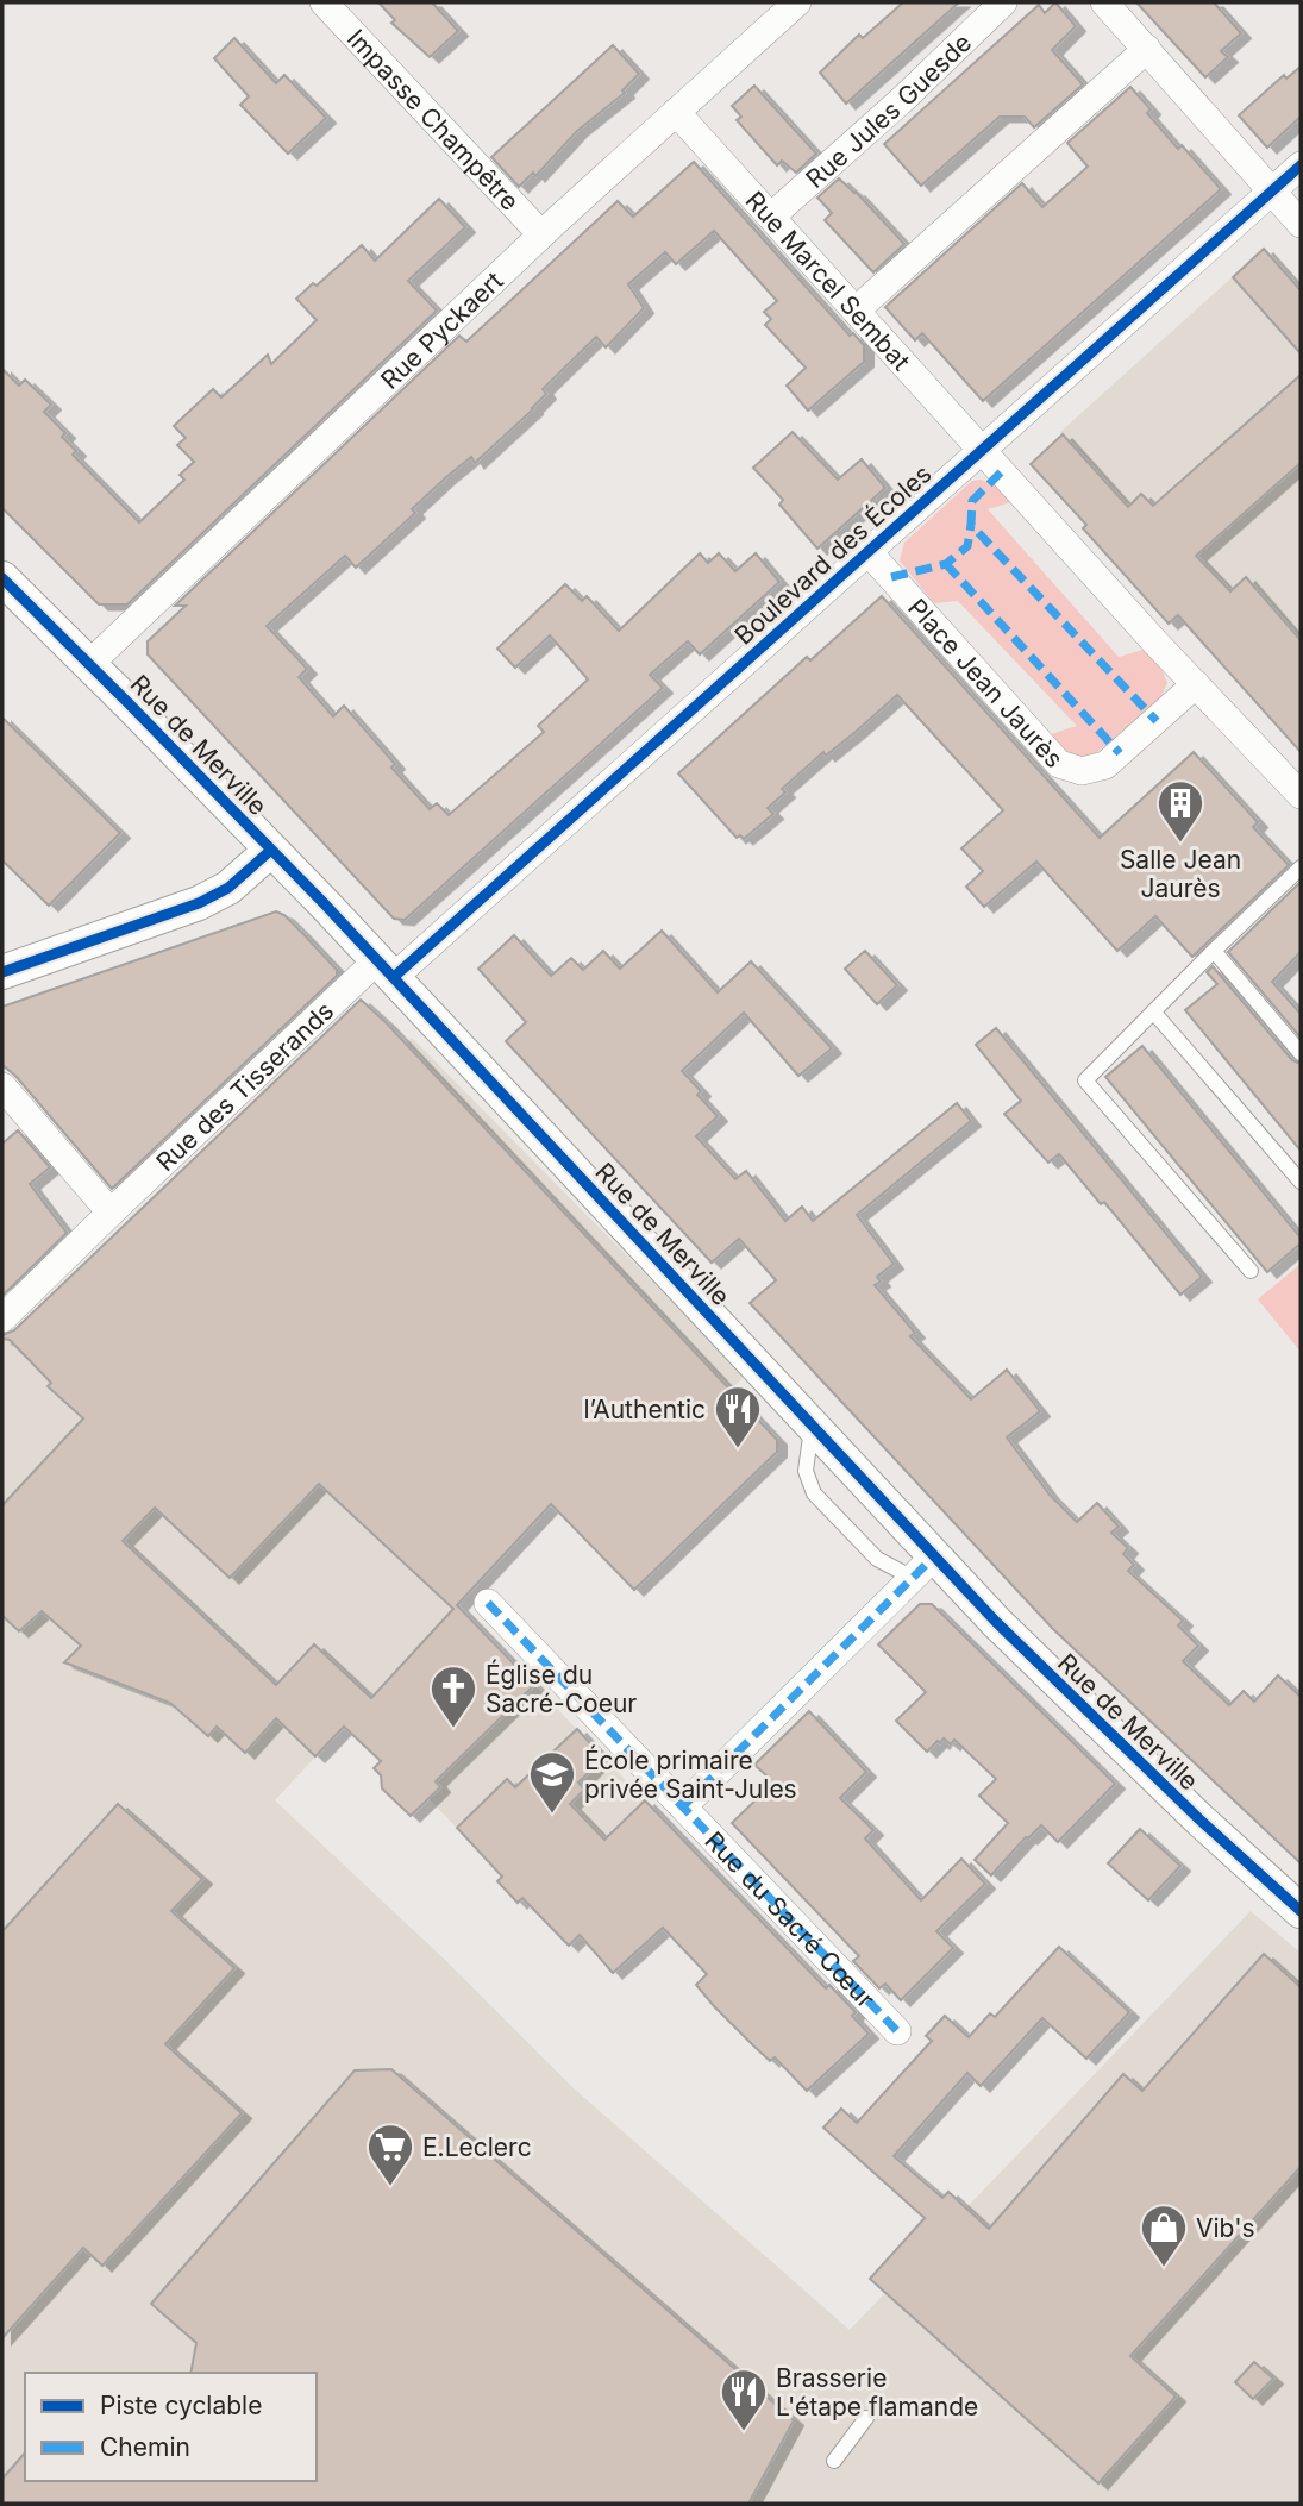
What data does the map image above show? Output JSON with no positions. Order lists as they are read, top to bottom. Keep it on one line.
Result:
{"streets":{"street":["Rue Jules Guesde","Impasse Champêtre","Rue Marcel Sembat","Rue Pyckaert","Boulevard des Écoles","Place Jean Jaurès","Rue de Merville","Rue des Tisserands","Rue du Sacré Cœur"]},"crossings":[["Rue Jules Guesde","Rue Marcel Sembat"],["Impasse Champêtre","Rue Pyckaert"],["Rue Marcel Sembat","Rue Pyckaert"],["Rue Marcel Sembat","Boulevard des Écoles"],["Rue Pyckaert","Rue de Merville"],["Boulevard des Écoles","Place Jean Jaurès"],["Boulevard des Écoles","Rue de Merville"],["Boulevard des Écoles","Rue des Tisserands"],["Rue de Merville","Rue des Tisserands"]],"places":{"building":["Salle Jean Jaurès"],"restaurant":["l’Authentic","Brasserie L'étape flamande"],"church":["Église du Sacré-Coeur"],"school or university":["École primaire privée Saint-Jules"],"supermarket":["E.Leclerc"],"shop":["Vib's"]},"legend":["Piste cyclable","Chemin"]}
